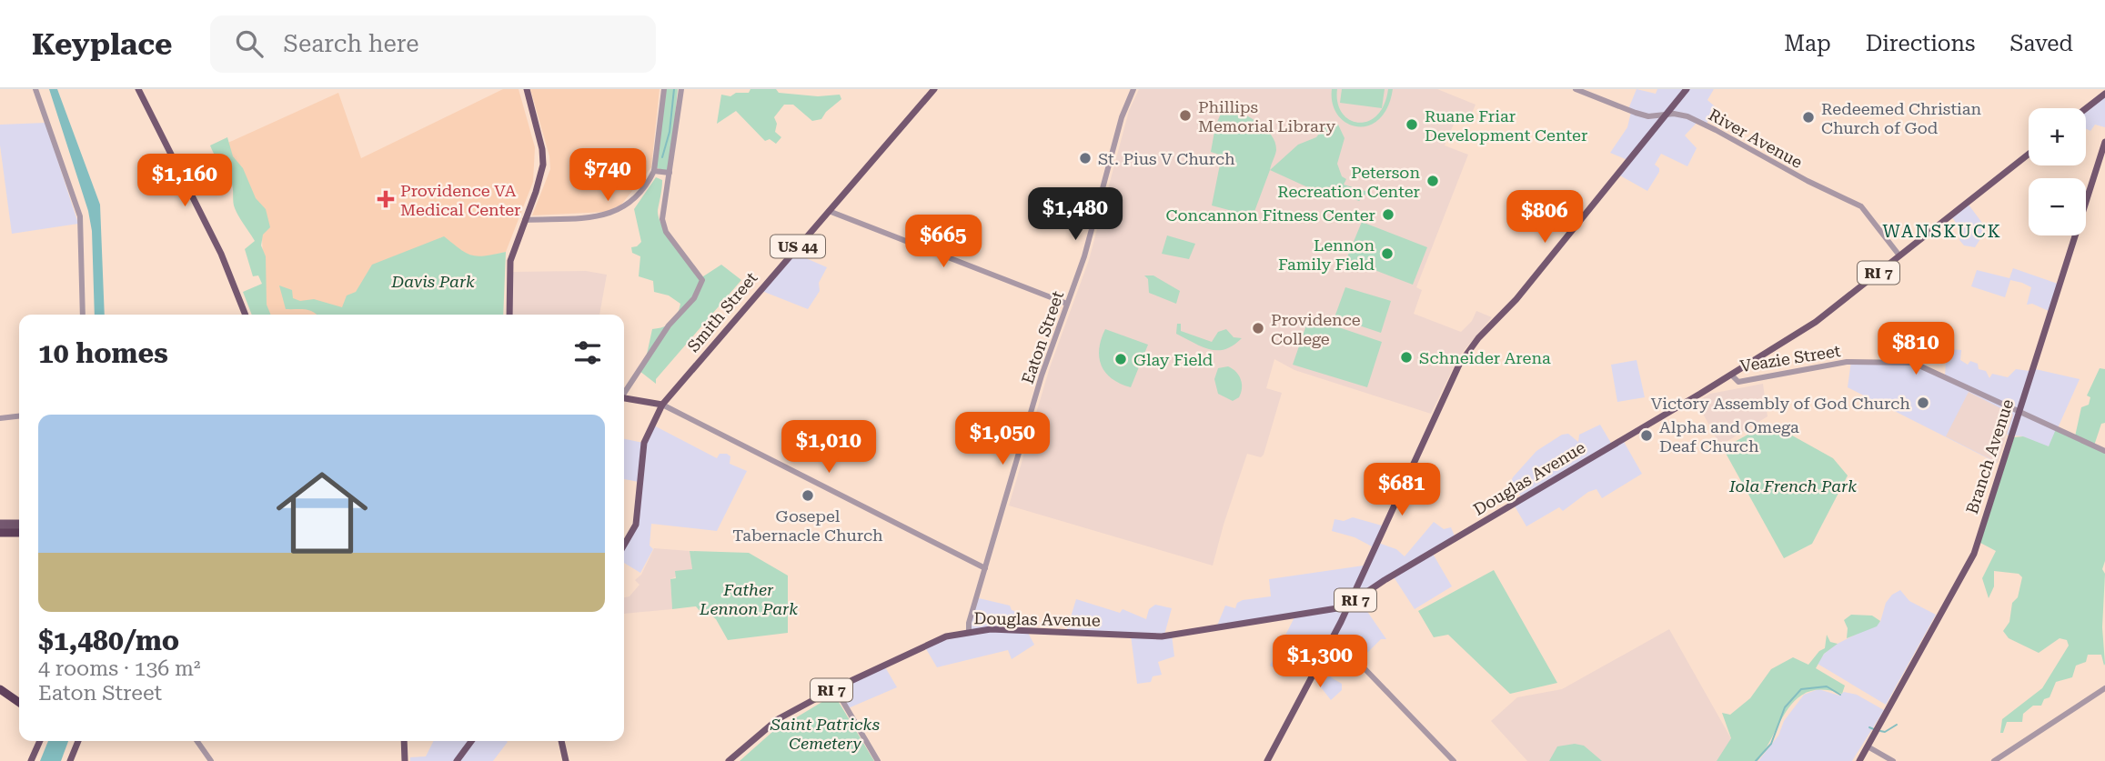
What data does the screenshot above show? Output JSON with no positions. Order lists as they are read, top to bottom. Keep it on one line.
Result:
{"streets":{"main road":["US 44","RI 7","Smith Street","Branch Avenue","Douglas Avenue"],"street":["River Avenue","Eaton Street","Veazie Street"]},"crossings":[["River Avenue","Douglas Avenue"],["Eaton Street","Douglas Avenue"],["Veazie Street","Branch Avenue"],["Veazie Street","Douglas Avenue"]],"districts":["WANSKUCK"],"parks":["Davis Park","Iola French Park","Father Lennon Park","Saint Patricks Cemetery"],"places":{"other":["Phillips Memorial Library","Redeemed Christian Church of God","Ruane Friar Development Center","St. Pius V Church","Peterson Recreation Center","Concannon Fitness Center","Lennon Family Field","Providence College","Schneider Arena","Glay Field","Victory Assembly of God Church","Alpha and Omega Deaf Church","Gosepel Tabernacle Church"],"health":["Providence VA Medical Center"]},"page":{"header":"Keyplace","search":"Search here","nav":["Map","Directions","Saved"],"map_buttons":["+","−"],"price":["$740","$1,160","$1,480","$806","$665","$810","$1,050","$1,010","$681","$1,300"],"heading":"10 homes","list":[{"name":"$1,480/mo","note":"4 rooms · 136 m² · Eaton Street"}]}}
